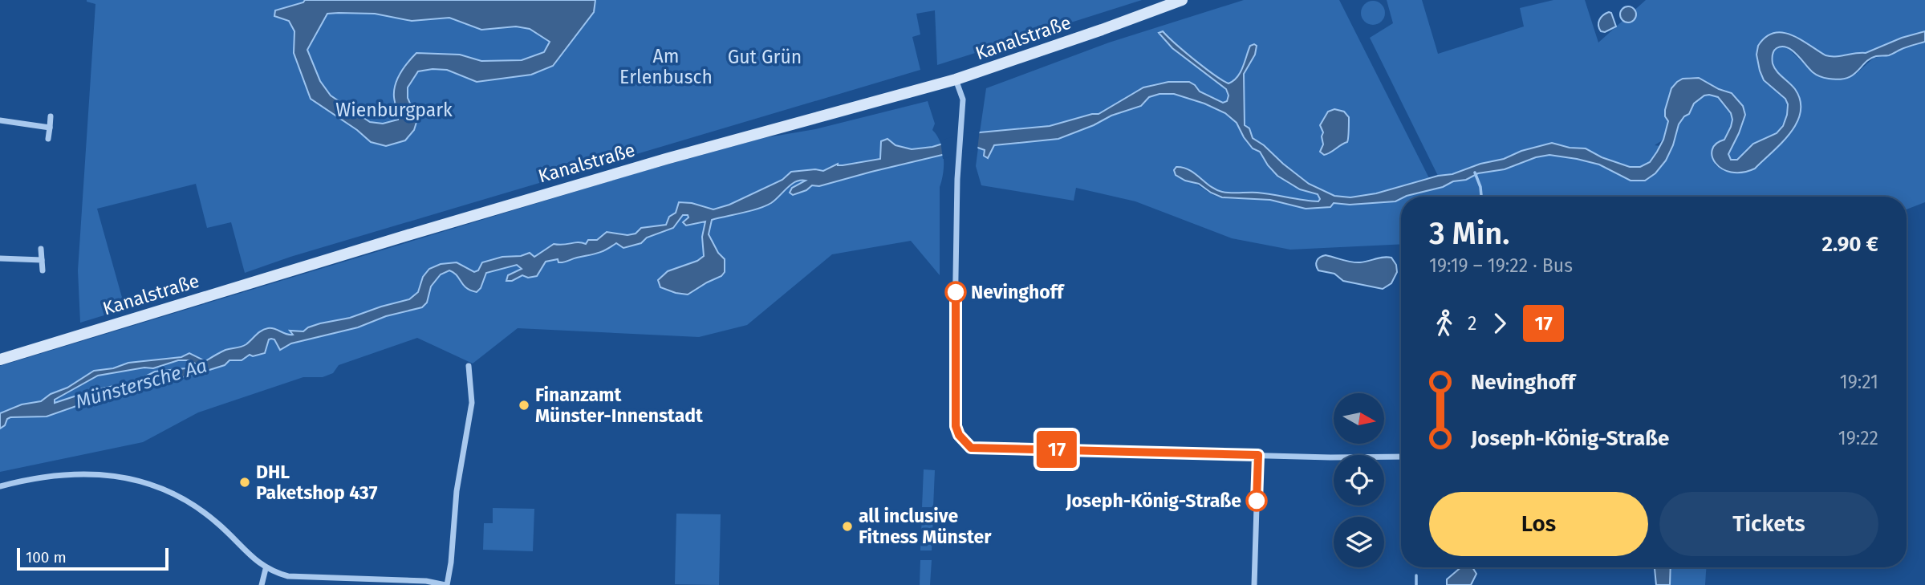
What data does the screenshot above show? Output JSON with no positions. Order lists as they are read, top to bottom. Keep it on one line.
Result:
{"streets":{"main road":["Kanalstraße"]},"water":["Münstersche Aa"],"parks":["Am Erlenbusch","Gut Grün","Wienburgpark"],"places":["Nevinghoff","Finanzamt Münster-Innenstadt","DHL Paketshop 437","Joseph-König-Straße","all inclusive Fitness Münster"],"lines":["bus line 17"],"scale_bar":"100 m","north":"right","page":{"on_map":"17","heading":["3 Min.","19:19 – 19:22 · Bus","2.90 €"],"legs":["2","17"],"list":[{"name":"Nevinghoff","value":"19:21"},{"name":"Joseph-König-Straße","value":"19:22"}],"buttons":["Los","Tickets"],"scale":"100 m"}}
